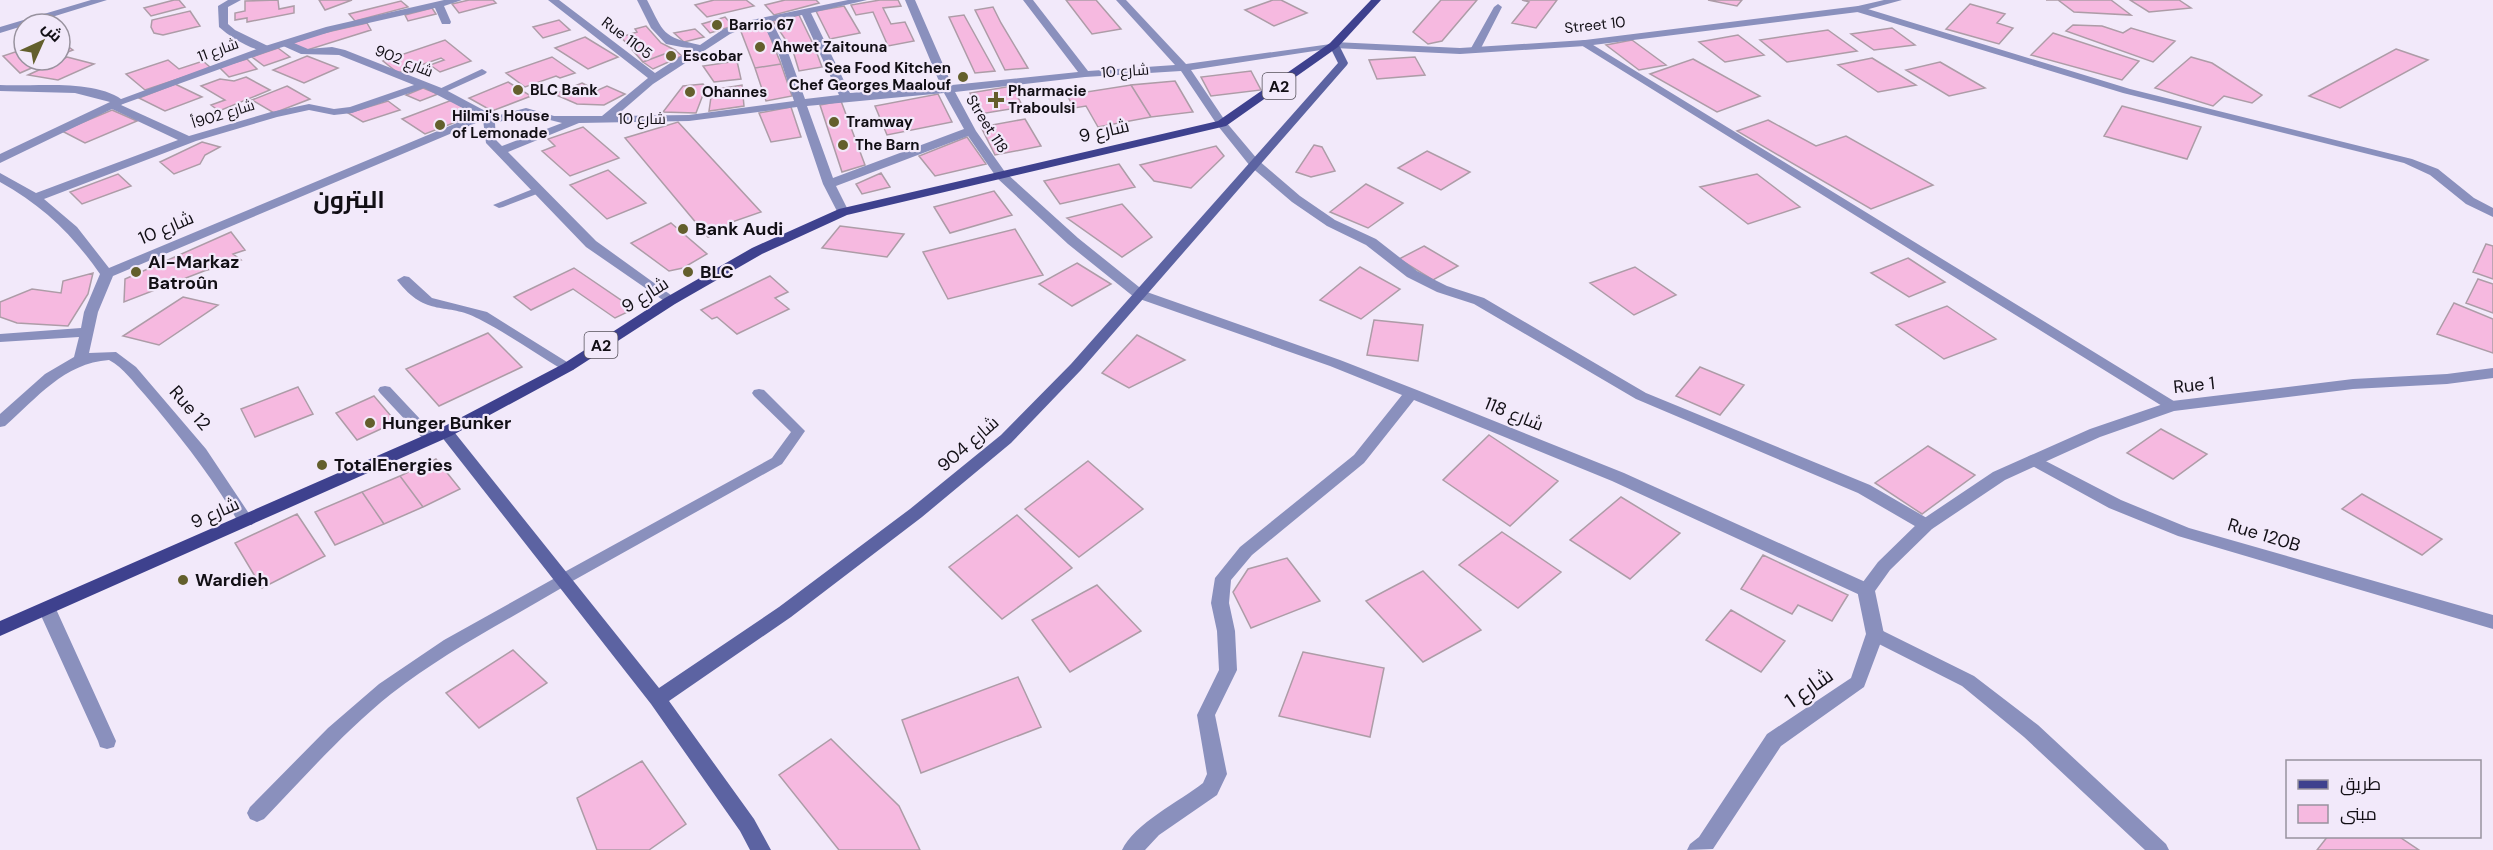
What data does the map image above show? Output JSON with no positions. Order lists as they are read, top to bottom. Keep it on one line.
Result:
{"streets":{"main road":["A2","شارع 9","شارع 904"],"street":["Street 10","Rue 1105","شارع 11","شارع 902","شارع 10","شارع 902أ","Street 118","Rue 1","Rue 12","شارع 118","Rue 120B","شارع 1"]},"crossings":[["Street 10","شارع 10"],["Street 10","شارع 9"],["Street 10","شارع 904"],["شارع 11","شارع 902"],["شارع 902","شارع 10"],["شارع 902","شارع 902أ"],["شارع 10","Street 118"],["شارع 10","شارع 9"],["شارع 10","شارع 904"],["Street 118","شارع 9"],["Street 118","شارع 118"],["Street 118","شارع 904"],["شارع 9","Rue 12"],["شارع 9","شارع 904"],["Rue 1","Rue 120B"],["شارع 118","شارع 904"]],"districts":["البترون"],"places":{"other":["Barrio 67","Ahwet Zaitouna","Escobar","Sea Food Kitchen Chef Georges Maalouf","BLC Bank","Ohannes","Tramway","Hilmi's House of Lemonade","The Barn","Bank Audi","Al-Markaz Batroûn","BLC","Hunger Bunker","TotalEnergies","Wardieh"],"health":["Pharmacie Traboulsi"]},"legend":["طريق","مبنى"],"north":"top right"}
